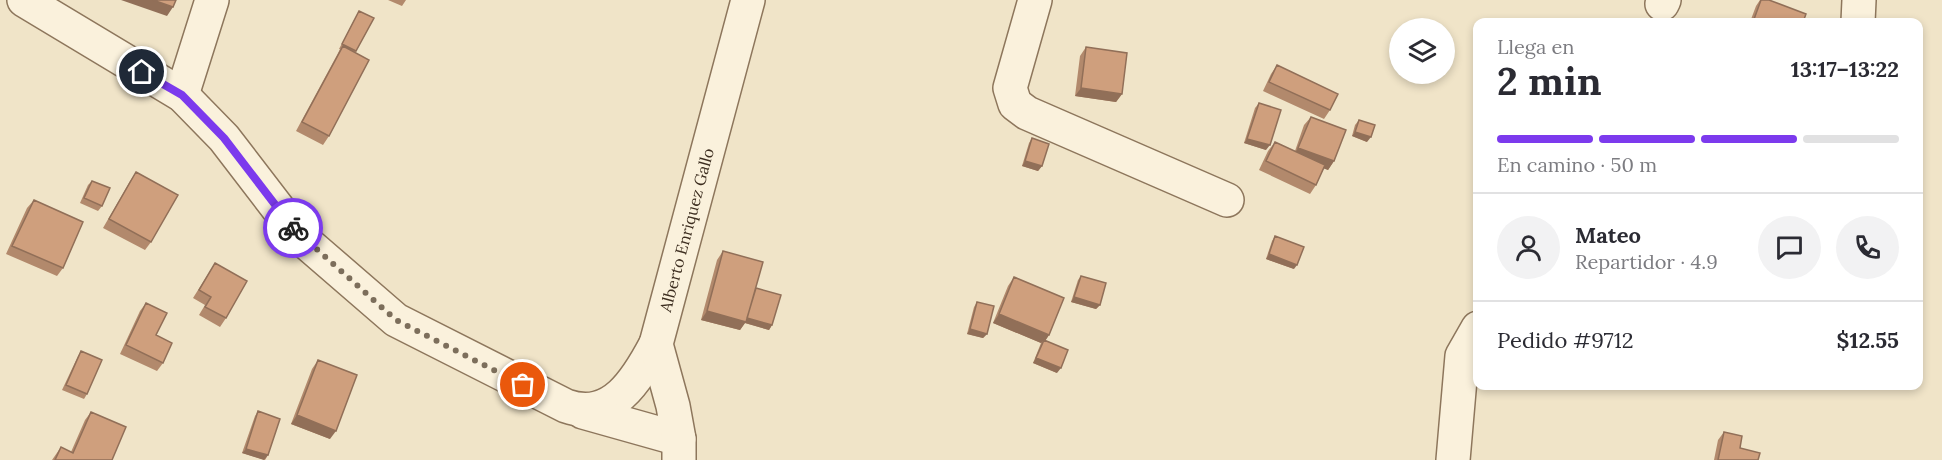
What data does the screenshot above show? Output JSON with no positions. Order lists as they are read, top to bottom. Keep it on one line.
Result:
{"streets":{"street":["Alberto Enriquez Gallo"]},"page":{"heading":["2 min","Llega en","13:17–13:22"],"panel":["Mateo","Repartidor · 4.9","Pedido #9712","$12.55"],"bar":"En camino · 50 m"}}
